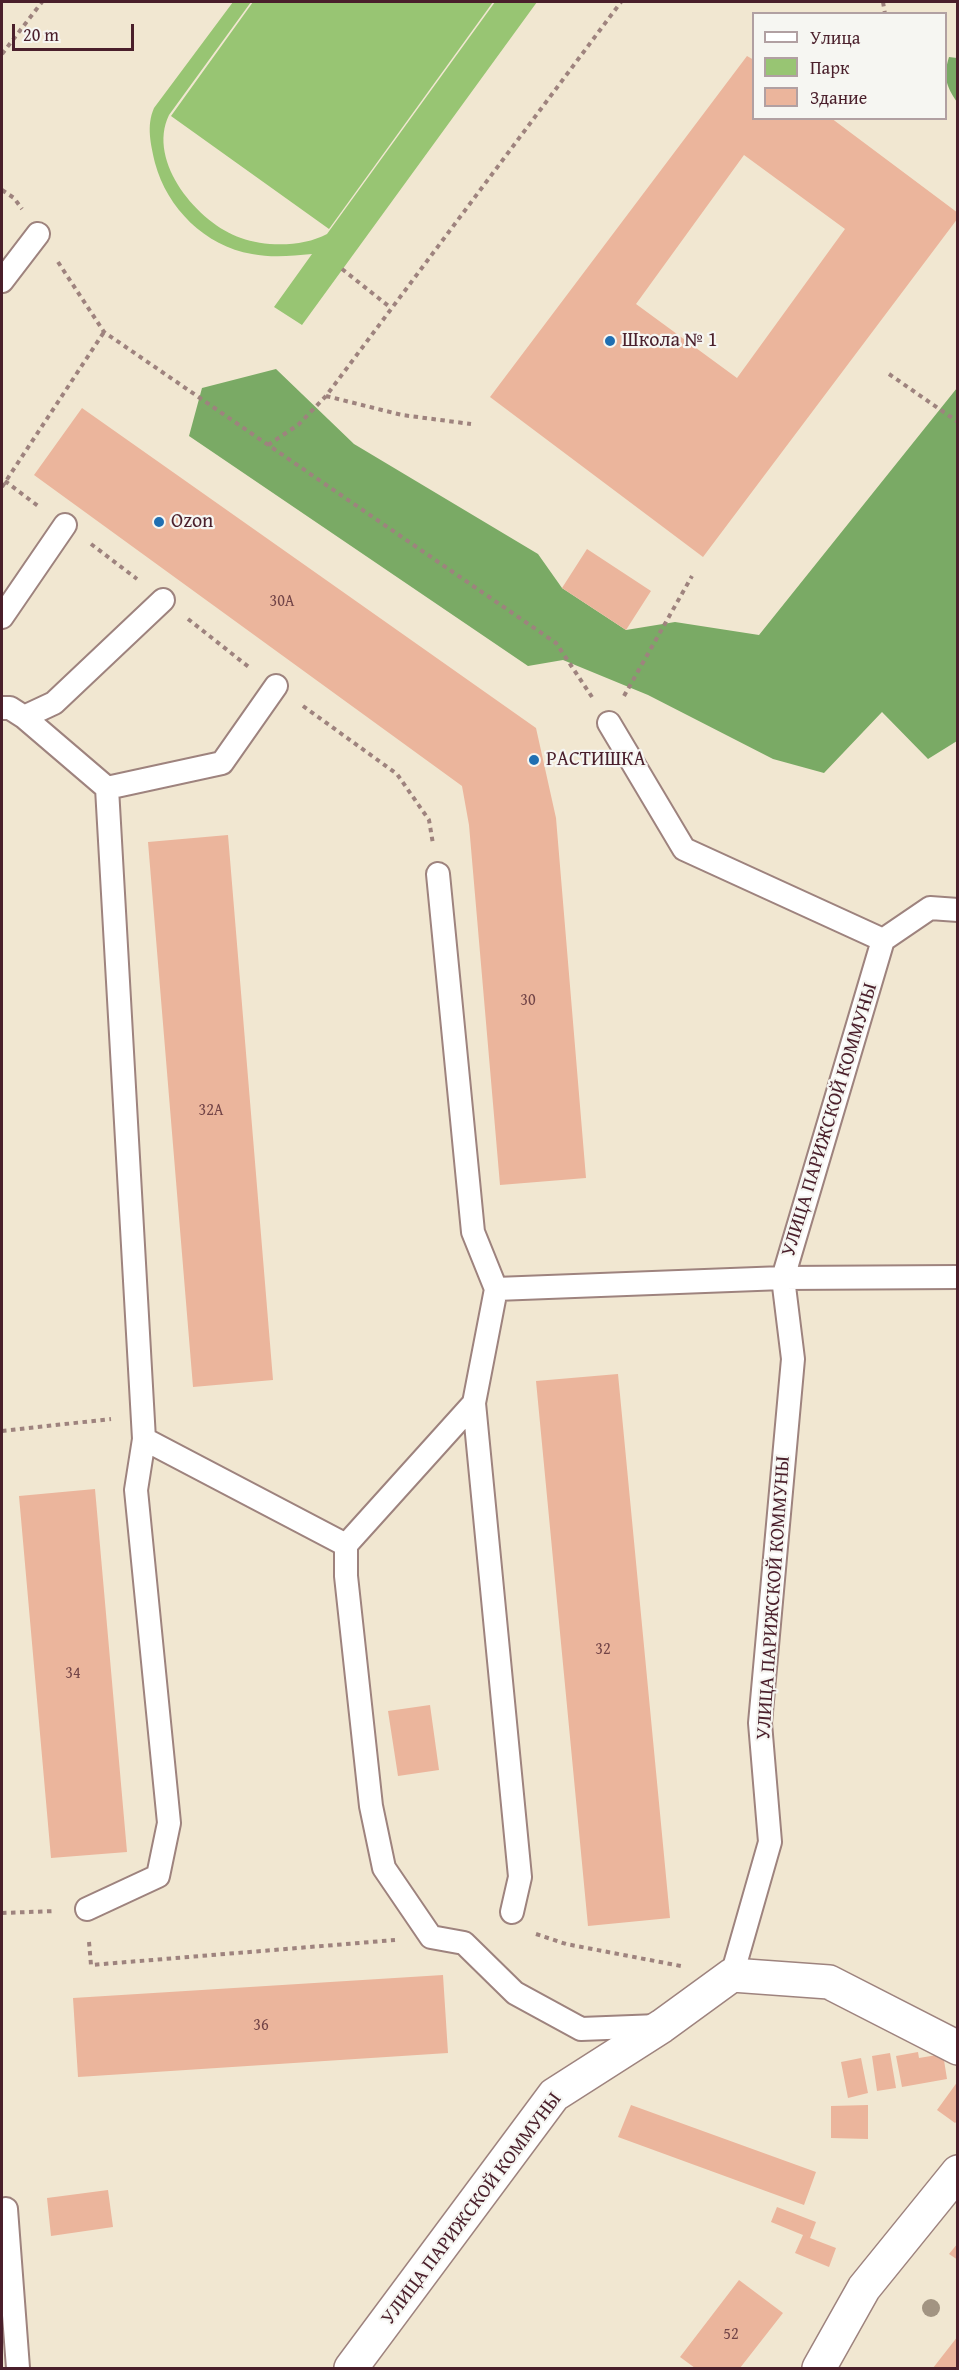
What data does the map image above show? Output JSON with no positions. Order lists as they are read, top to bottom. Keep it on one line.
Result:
{"streets":{"street":["УЛИЦА ПАРИЖСКОЙ КОММУНЫ"]},"places":["Школа № 1","Ozon","РАСТИШКА"],"house_numbers":["30А","30","32А","32","34","36","52"],"legend":["Улица","Парк","Здание"],"scale_bar":"20 m"}
